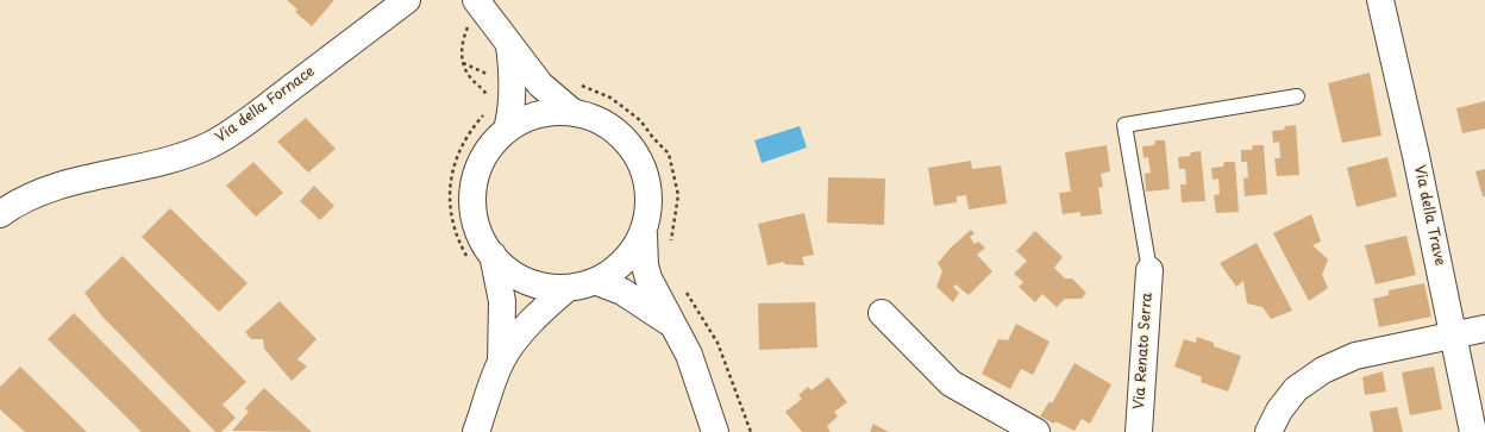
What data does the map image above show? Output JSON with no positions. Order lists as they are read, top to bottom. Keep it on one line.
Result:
{"streets":{"main road":["Via della Fornace","Via della Trave","Via Renato Serra"]}}
